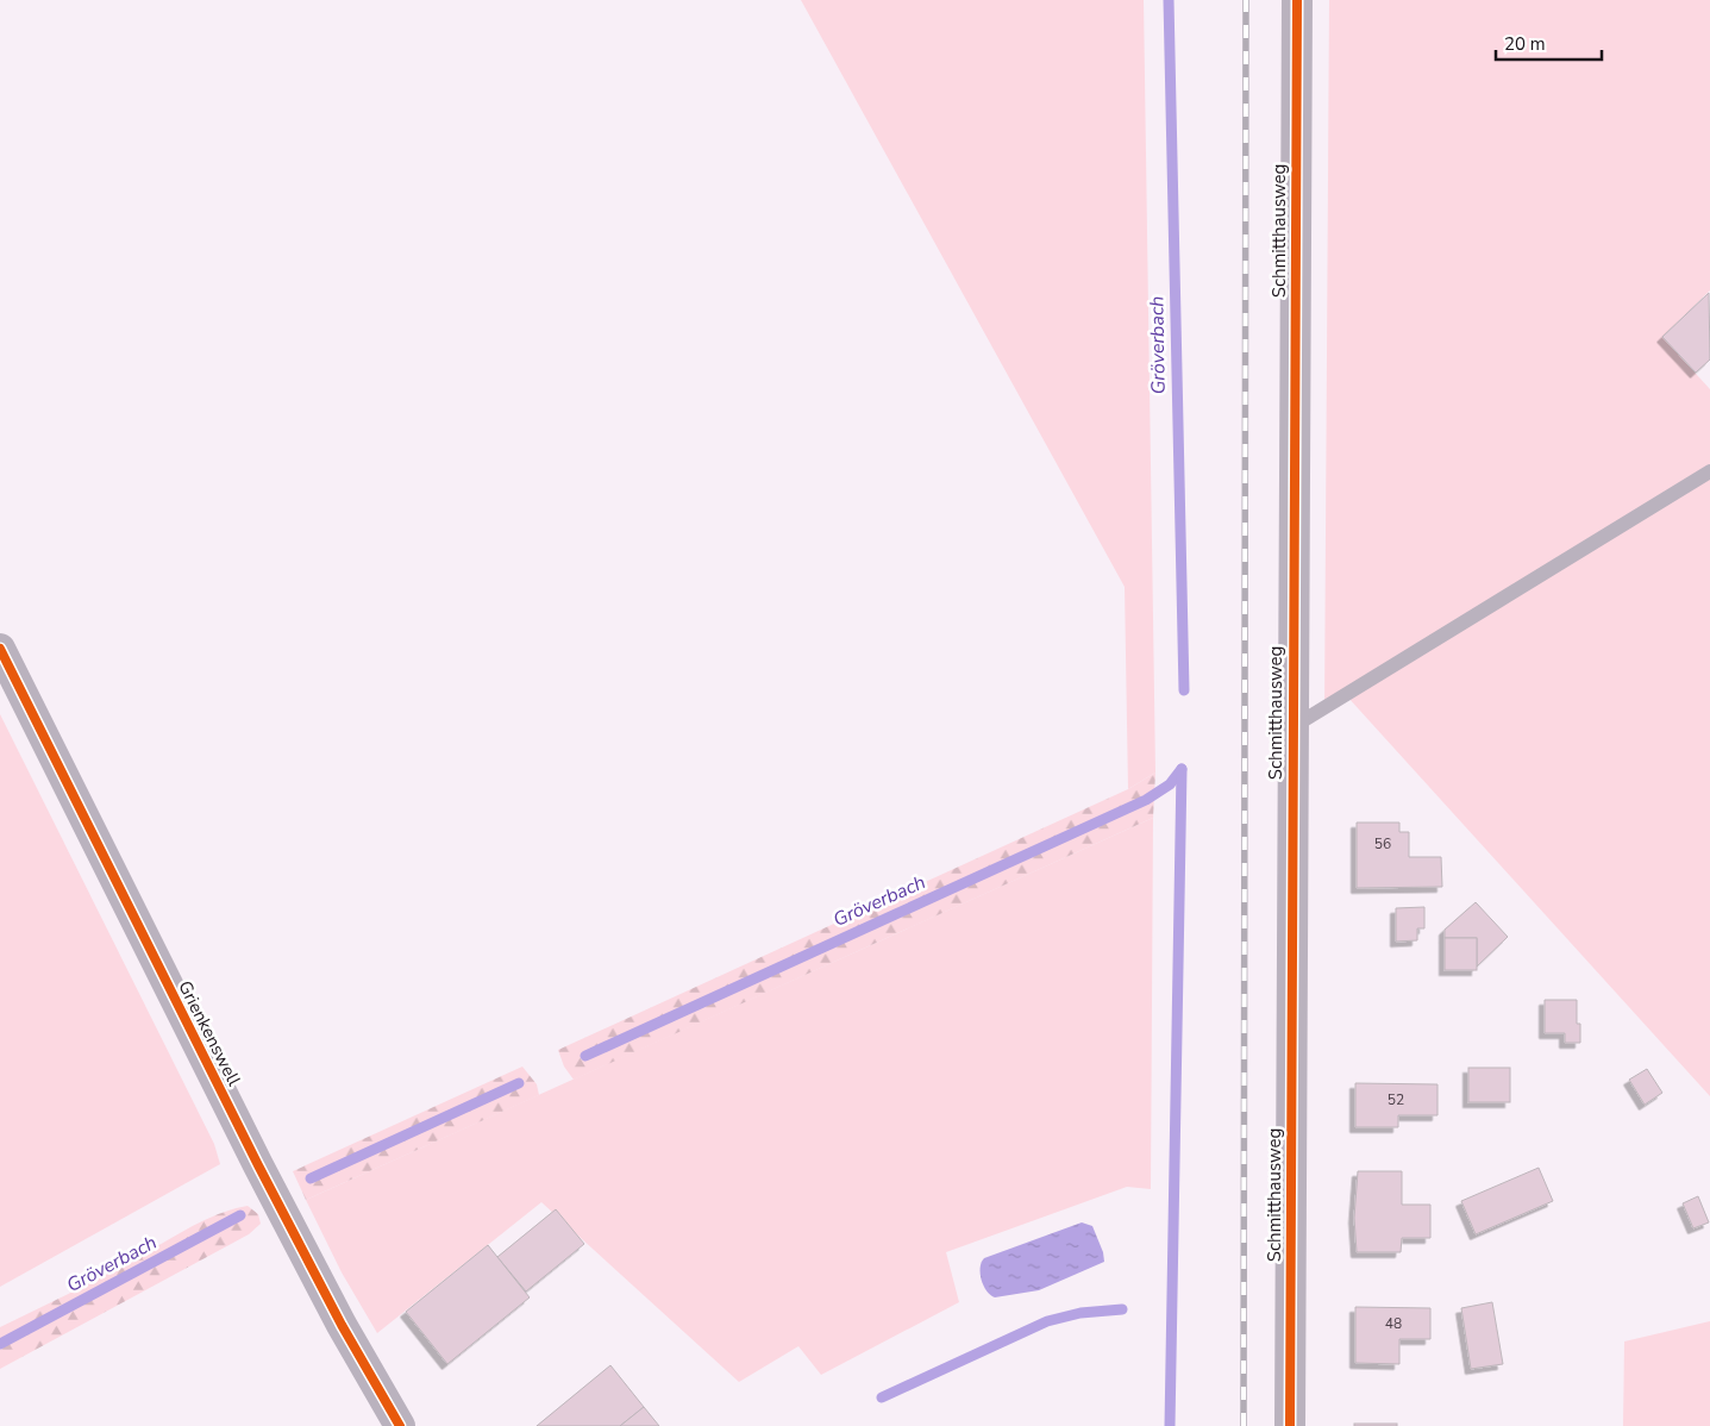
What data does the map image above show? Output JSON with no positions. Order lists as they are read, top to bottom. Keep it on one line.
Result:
{"streets":{"street":["Schmitthausweg","Grienkenswell"]},"water":["Gröverbach"],"house_numbers":["56","52","48"],"scale_bar":"20 m"}
